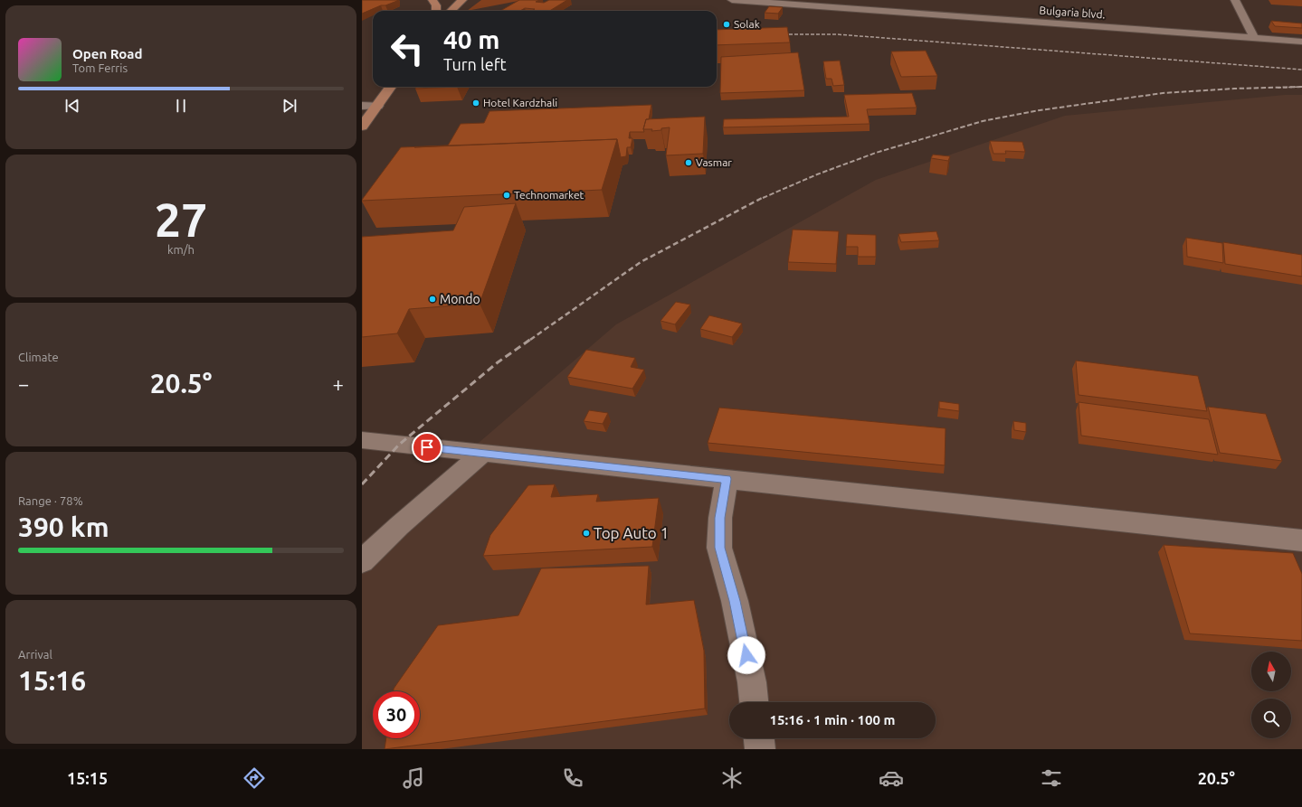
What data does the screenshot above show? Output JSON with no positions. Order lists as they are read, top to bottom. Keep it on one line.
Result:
{"streets":{"street":["Bulgaria blvd."]},"places":["Solak","Hotel Kardzhali","Vasmar","Technomarket","Mondo","Top Auto 1"],"north":"top","page":{"turn":["40 m","Turn left"],"song":["Open Road","Tom Ferris"],"tile":[["27","km/h"],"Climate",["Range · 78%","390 km"],["Arrival","15:16"]],"heat":["−","20.5°","+"],"limit":"30","trip":"15:16 · 1 min · 100 m","tabs":["15:15","20.5°"]}}
